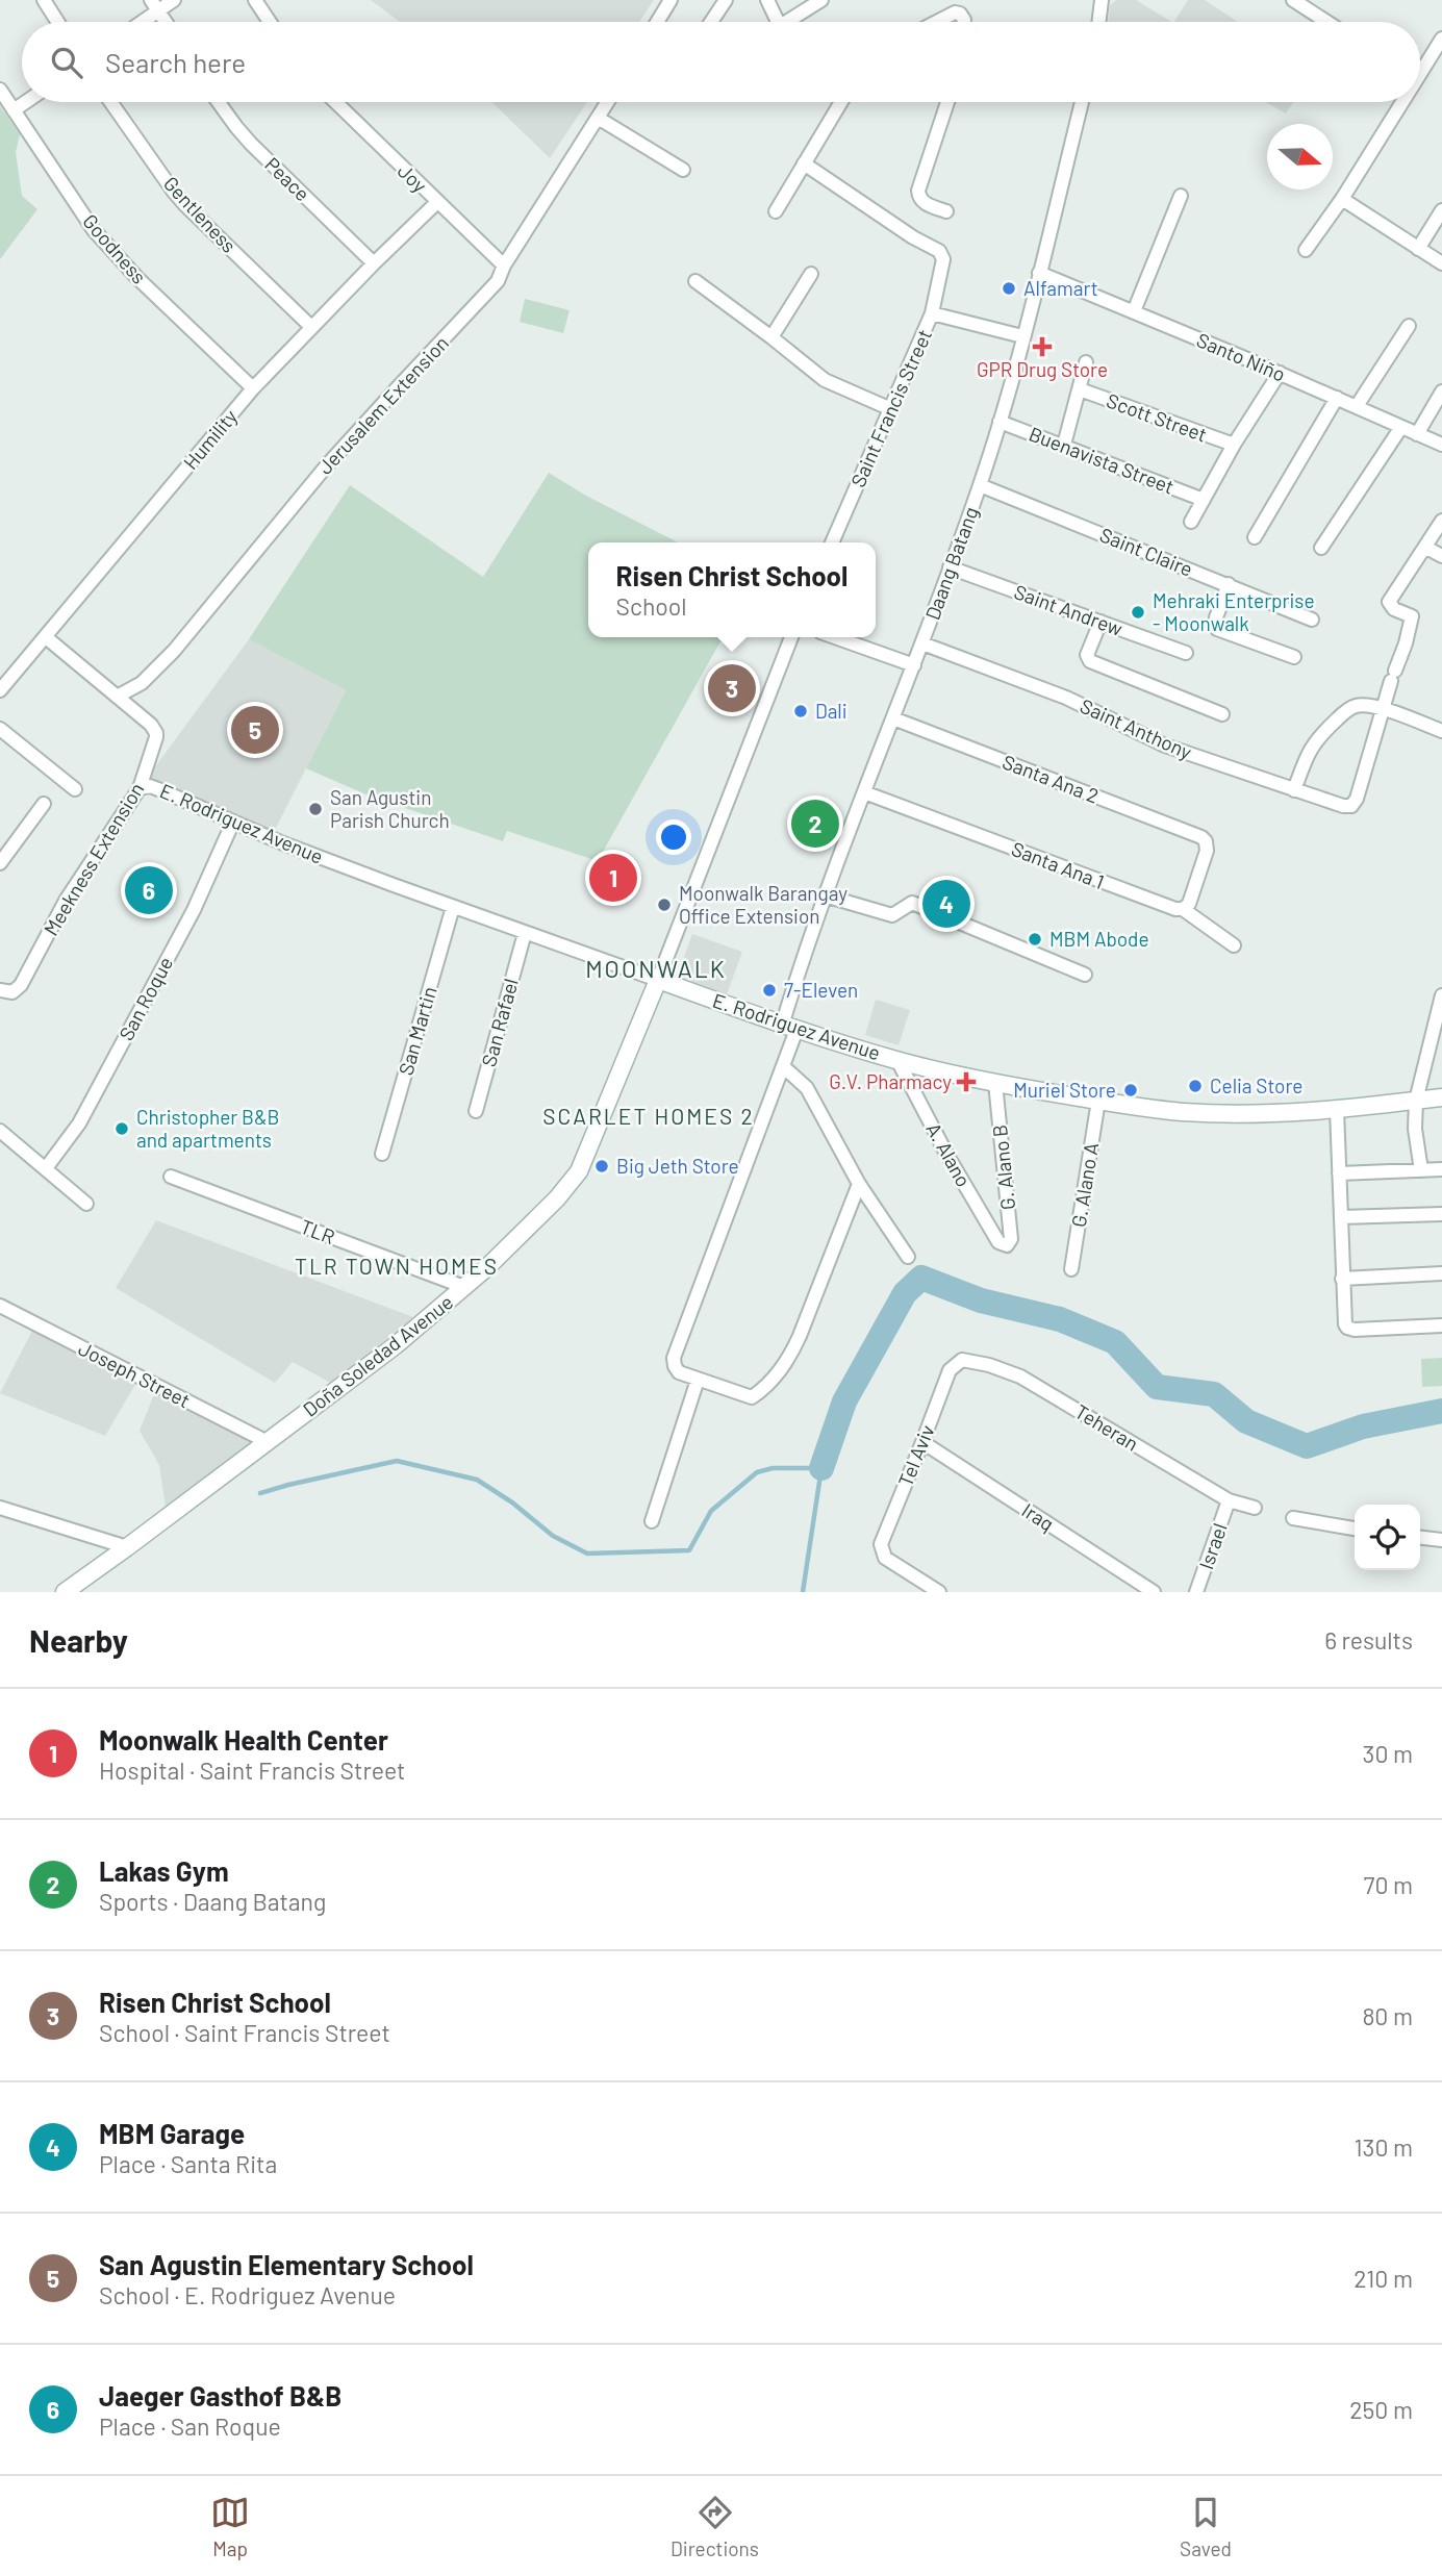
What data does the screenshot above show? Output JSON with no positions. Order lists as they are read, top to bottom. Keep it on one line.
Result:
{"streets":{"main road":["E. Rodriguez Avenue","Doña Soledad Avenue"],"street":["Joy","Peace","Gentleness","Goodness","Santo Niño","Jerusalem Extension","Saint Francis Street","Scott Street","Humility","Buenavista Street","Saint Claire","Daang Batang","Saint Andrew","Saint Anthony","Santa Ana 2","Meekness Extension","Santa Ana 1","San Roque","San Rafael","San Martin","A. Alano","G. Alano B","G. Alano A","TLR","Joseph Street","Teheran","Tel Aviv","Iraq","Israel"]},"crossings":[["Joy","Jerusalem Extension"],["Joy","Humility"],["Peace","Humility"],["Gentleness","Humility"],["Goodness","Humility"],["Santo Niño","Daang Batang"],["Jerusalem Extension","Meekness Extension"],["Saint Francis Street","Daang Batang"],["Humility","Meekness Extension"],["Buenavista Street","Daang Batang"],["Saint Claire","Daang Batang"],["Daang Batang","Saint Andrew"],["Daang Batang","Saint Anthony"],["Daang Batang","Santa Ana 2"],["Daang Batang","E. Rodriguez Avenue"],["Daang Batang","Santa Ana 1"],["Santa Ana 2","Santa Ana 1"],["E. Rodriguez Avenue","Meekness Extension"],["E. Rodriguez Avenue","San Roque"],["E. Rodriguez Avenue","San Rafael"],["E. Rodriguez Avenue","San Martin"],["E. Rodriguez Avenue","A. Alano"],["E. Rodriguez Avenue","G. Alano B"],["E. Rodriguez Avenue","G. Alano A"],["E. Rodriguez Avenue","Doña Soledad Avenue"],["A. Alano","G. Alano B"],["TLR","Doña Soledad Avenue"],["Doña Soledad Avenue","Joseph Street"],["Teheran","Tel Aviv"],["Teheran","Israel"],["Tel Aviv","Iraq"]],"districts":["MOONWALK","SCARLET HOMES 2","TLR TOWN HOMES"],"places":{"other":["Alfamart","Mehraki Enterprise - Moonwalk","Dali","San Agustin Parish Church","Moonwalk Barangay Office Extension","MBM Abode","7-Eleven","Celia Store","Muriel Store","Christopher B&B and apartments","Big Jeth Store"],"health":["GPR Drug Store","G.V. Pharmacy"]},"north":"right","page":{"search":"Search here","popup":["Risen Christ School","School"],"pins":["3","5","2","1","6","4"],"heading":["Nearby","6 results"],"list":[{"mark":"1","name":"Moonwalk Health Center","note":"Hospital · Saint Francis Street","value":"30 m"},{"mark":"2","name":"Lakas Gym","note":"Sports · Daang Batang","value":"70 m"},{"mark":"3","name":"Risen Christ School","note":"School · Saint Francis Street","value":"80 m"},{"mark":"4","name":"MBM Garage","note":"Place · Santa Rita","value":"130 m"},{"mark":"5","name":"San Agustin Elementary School","note":"School · E. Rodriguez Avenue","value":"210 m"},{"mark":"6","name":"Jaeger Gasthof B&B","note":"Place · San Roque","value":"250 m"}],"nav":["Map","Directions","Saved"]}}
